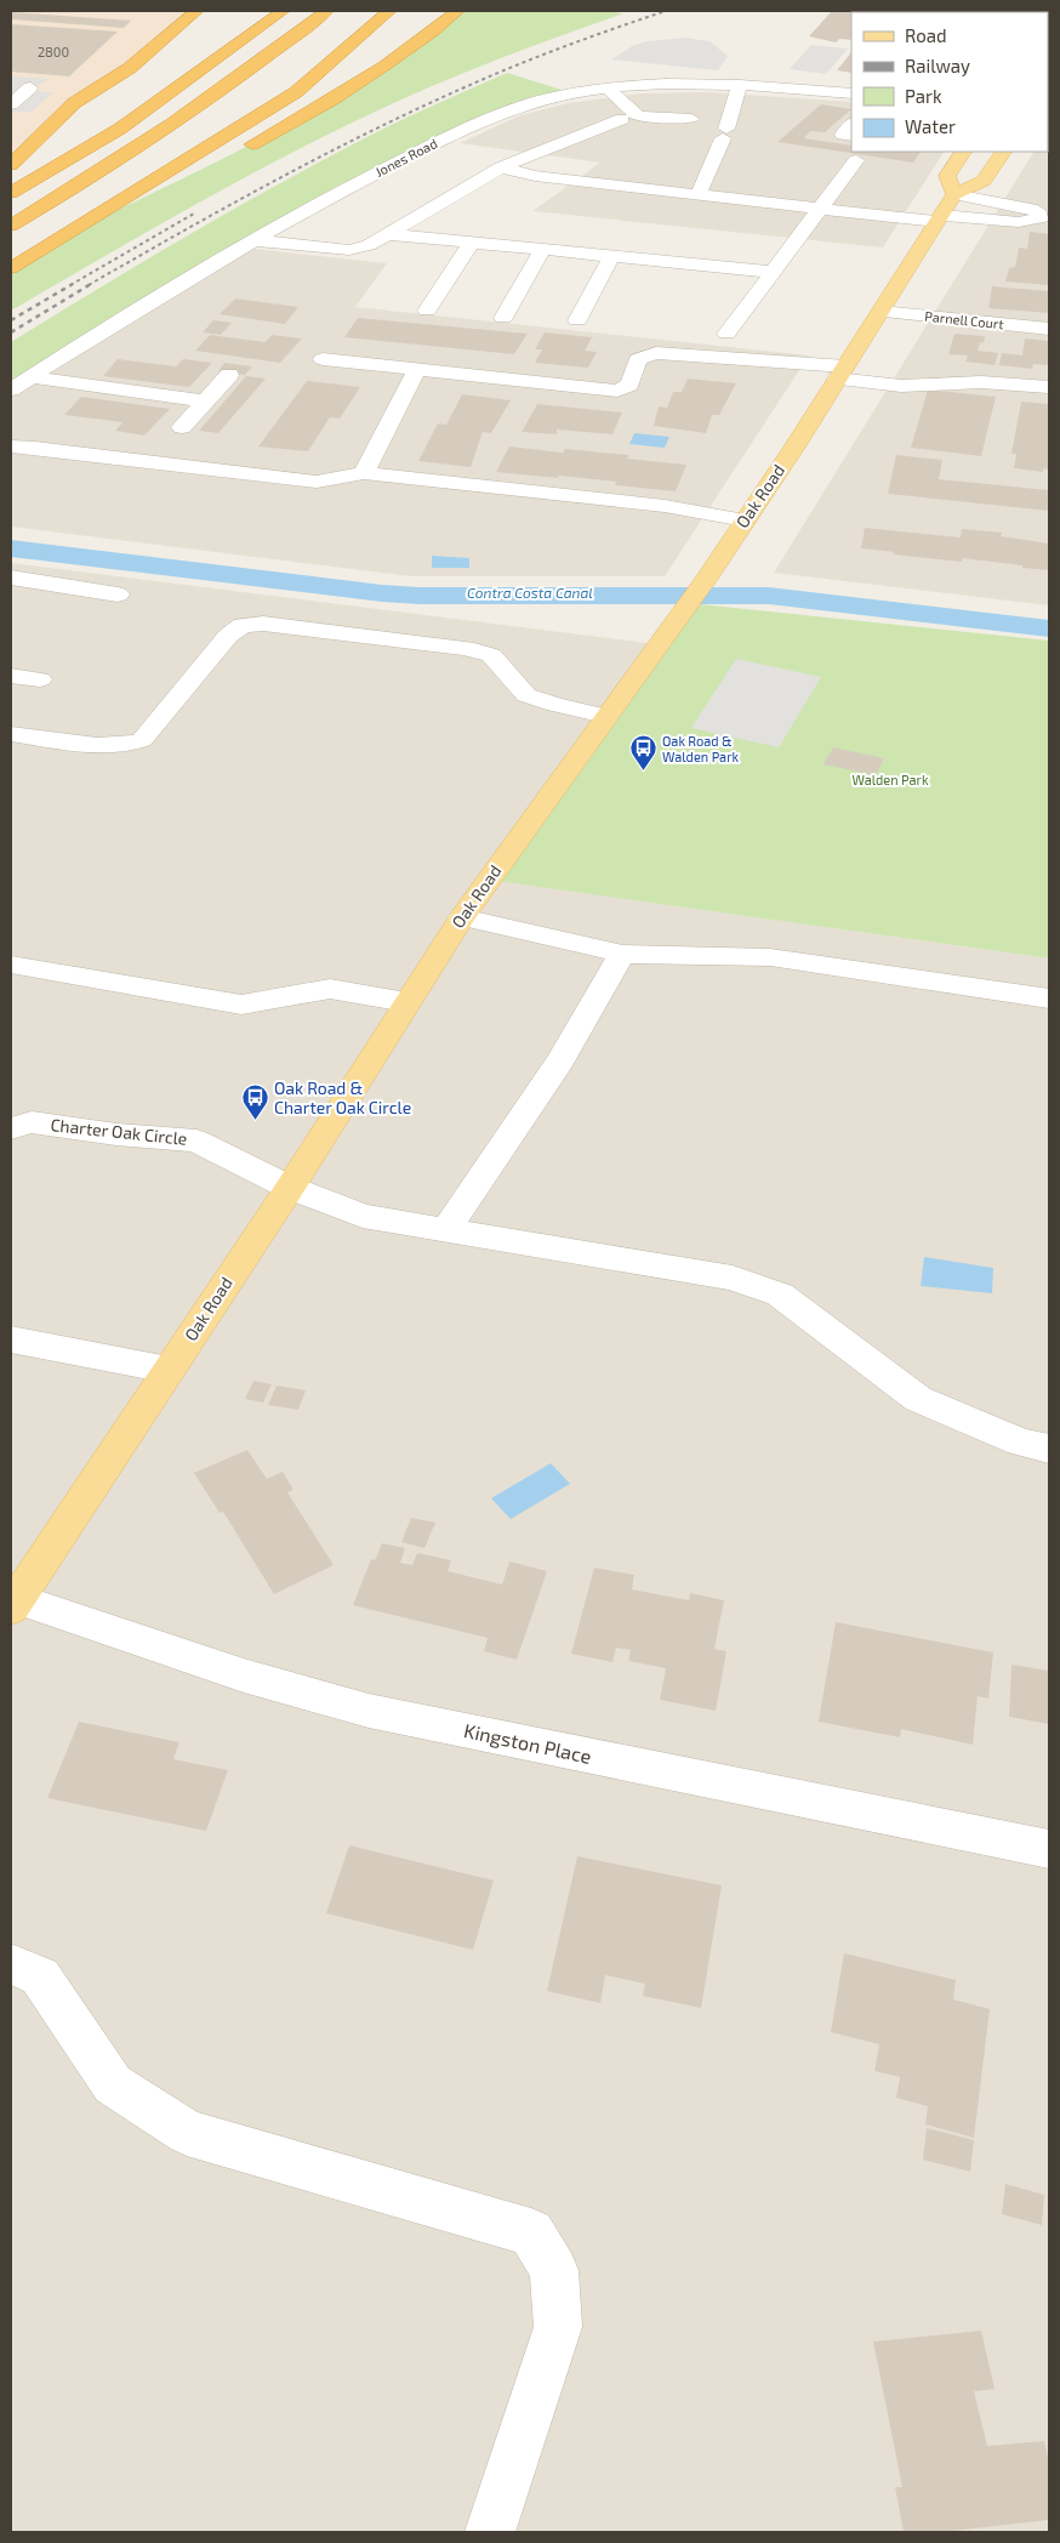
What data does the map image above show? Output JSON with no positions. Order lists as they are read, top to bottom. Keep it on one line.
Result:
{"streets":{"main road":["Oak Road"],"street":["Jones Road","Parnell Court","Charter Oak Circle","Kingston Place"]},"crossings":[["Parnell Court","Oak Road"],["Oak Road","Charter Oak Circle"],["Oak Road","Kingston Place"]],"water":["Contra Costa Canal"],"parks":["Walden Park"],"places":{"bus stop":["Oak Road & Walden Park","Oak Road & Charter Oak Circle"]},"house_numbers":["2800"],"legend":["Road","Railway","Park","Water"]}
